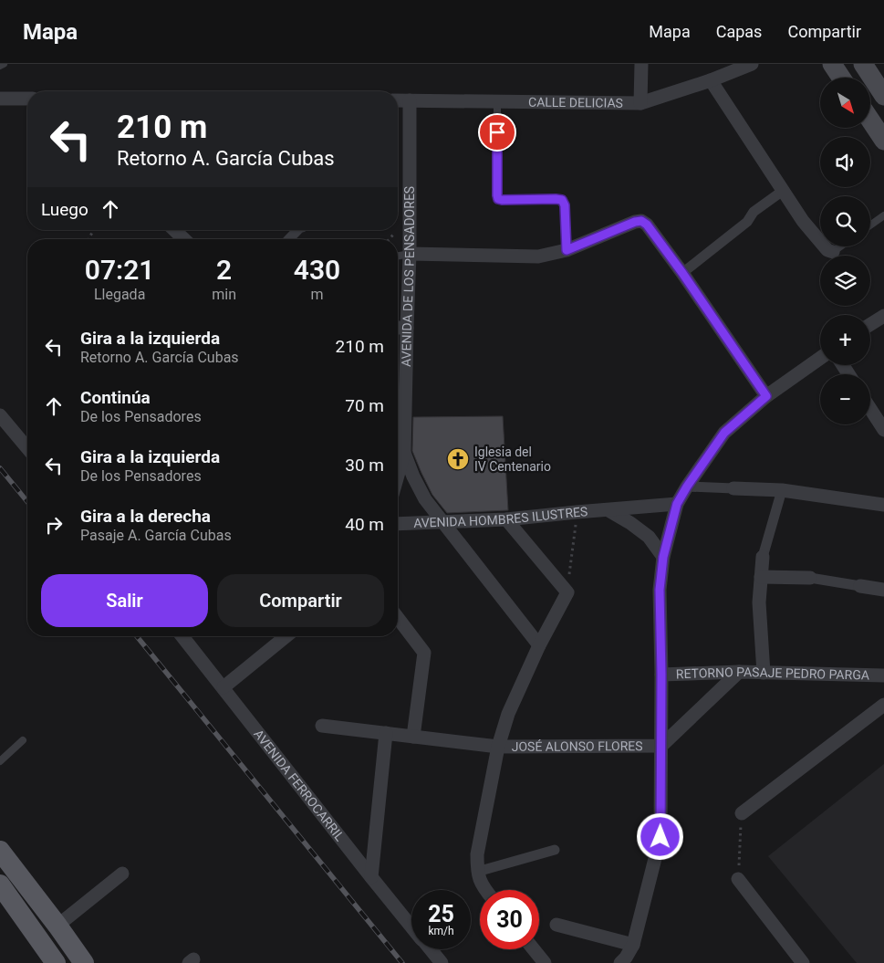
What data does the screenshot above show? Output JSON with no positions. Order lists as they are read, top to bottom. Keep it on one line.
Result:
{"streets":{"street":["CALLE DELICIAS","AVENIDA DE LOS PENSADORES","AVENIDA HOMBRES ILUSTRES","RETORNO PASAJE PEDRO PARGA","JOSÉ ALONSO FLORES","AVENIDA FERROCARRIL"]},"crossings":[["CALLE DELICIAS","AVENIDA DE LOS PENSADORES"],["AVENIDA DE LOS PENSADORES","AVENIDA HOMBRES ILUSTRES"],["RETORNO PASAJE PEDRO PARGA","JOSÉ ALONSO FLORES"]],"places":{"church":["Iglesia del IV Centenario"]},"north":"bottom right","page":{"header":"Mapa","nav":["Mapa","Capas","Compartir"],"map_buttons":["+","−"],"turn":["210 m","Retorno A. García Cubas"],"then":"Luego","eta":["07:21","Llegada","2","min","430","m"],"list":[{"name":"Gira a la izquierda","note":"Retorno A. García Cubas","value":"210 m"},{"name":"Continúa","note":"De los Pensadores","value":"70 m"},{"name":"Gira a la izquierda","note":"De los Pensadores","value":"30 m"},{"name":"Gira a la derecha","note":"Pasaje A. García Cubas","value":"40 m"}],"buttons":["Salir","Compartir"],"speed":"25 km/h","limit":"30"}}
